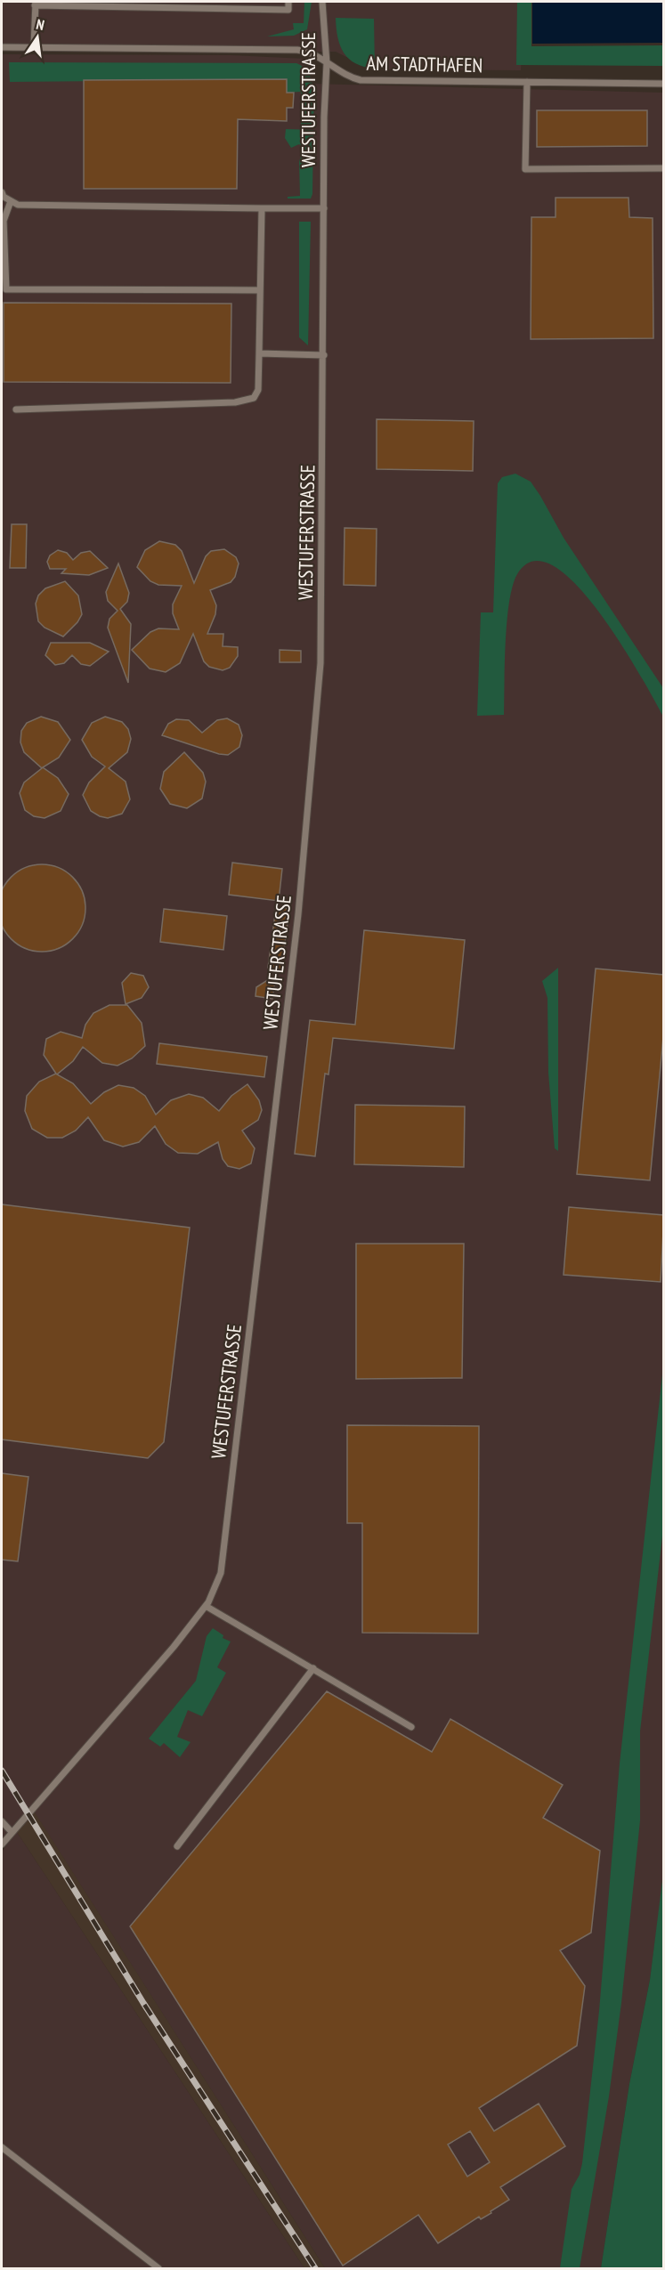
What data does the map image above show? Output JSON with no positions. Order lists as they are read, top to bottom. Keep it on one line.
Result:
{"streets":{"lane":["AM STADTHAFEN","WESTUFERSTRASSE"]},"crossings":[["AM STADTHAFEN","WESTUFERSTRASSE"]],"north":"top"}
